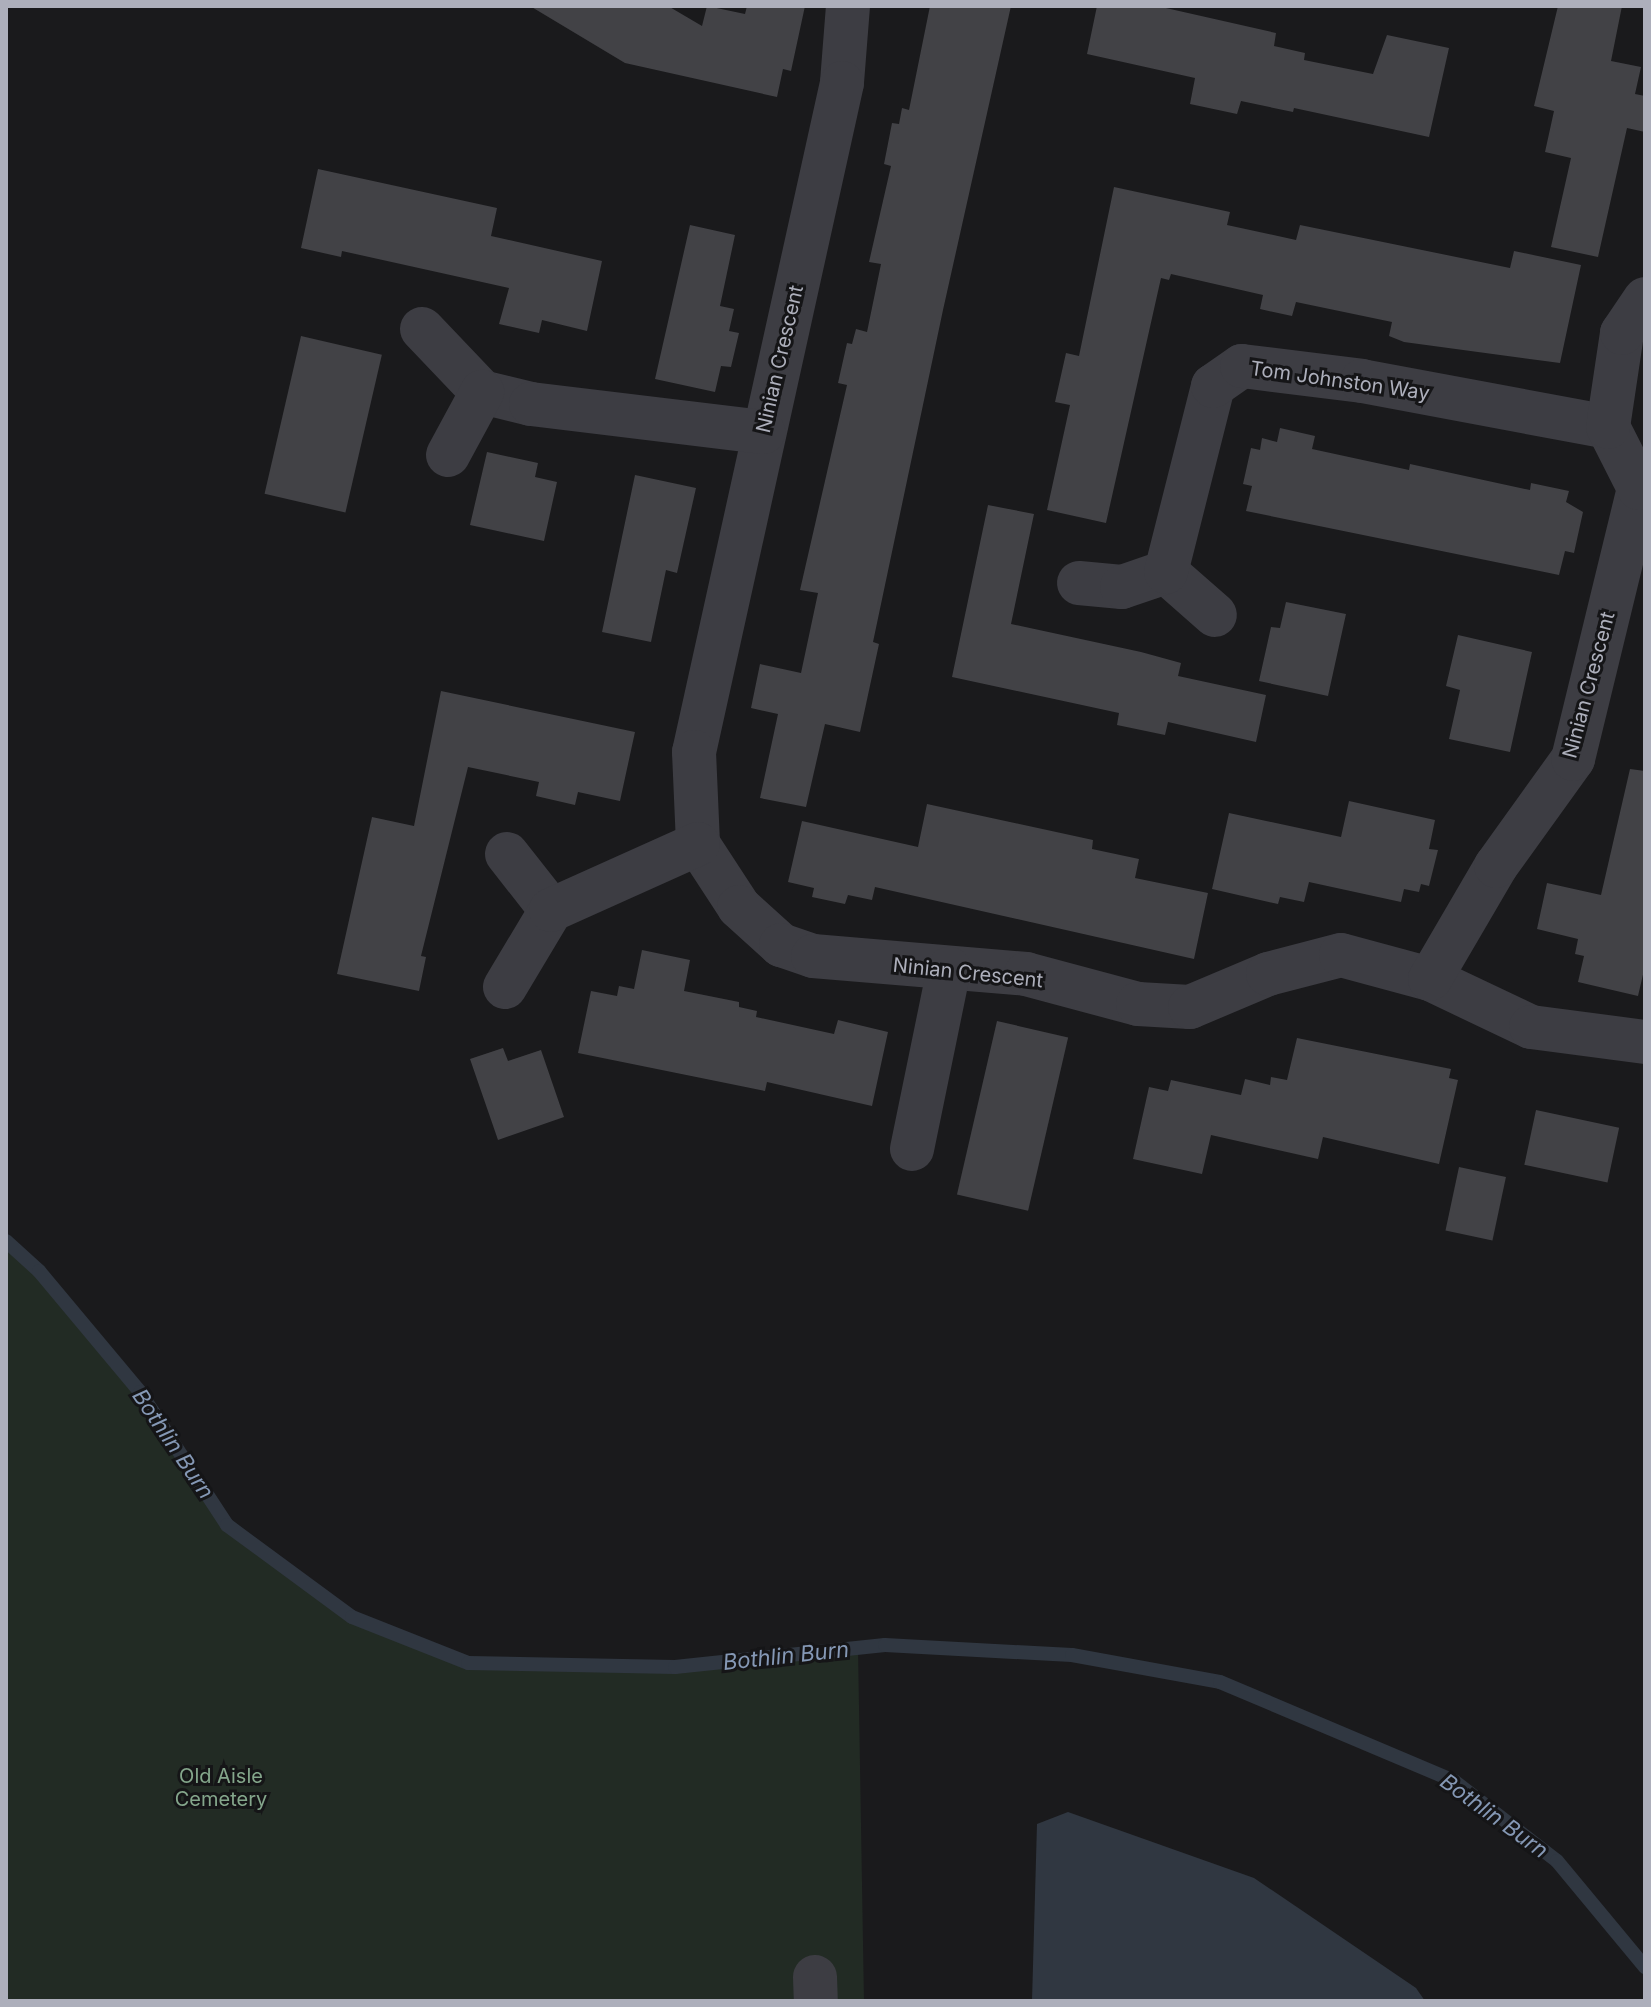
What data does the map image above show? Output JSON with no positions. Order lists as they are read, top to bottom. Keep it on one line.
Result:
{"streets":{"street":["Ninian Crescent","Tom Johnston Way"]},"crossings":[["Ninian Crescent","Tom Johnston Way"]],"water":["Bothlin Burn"],"parks":["Old Aisle Cemetery"]}
